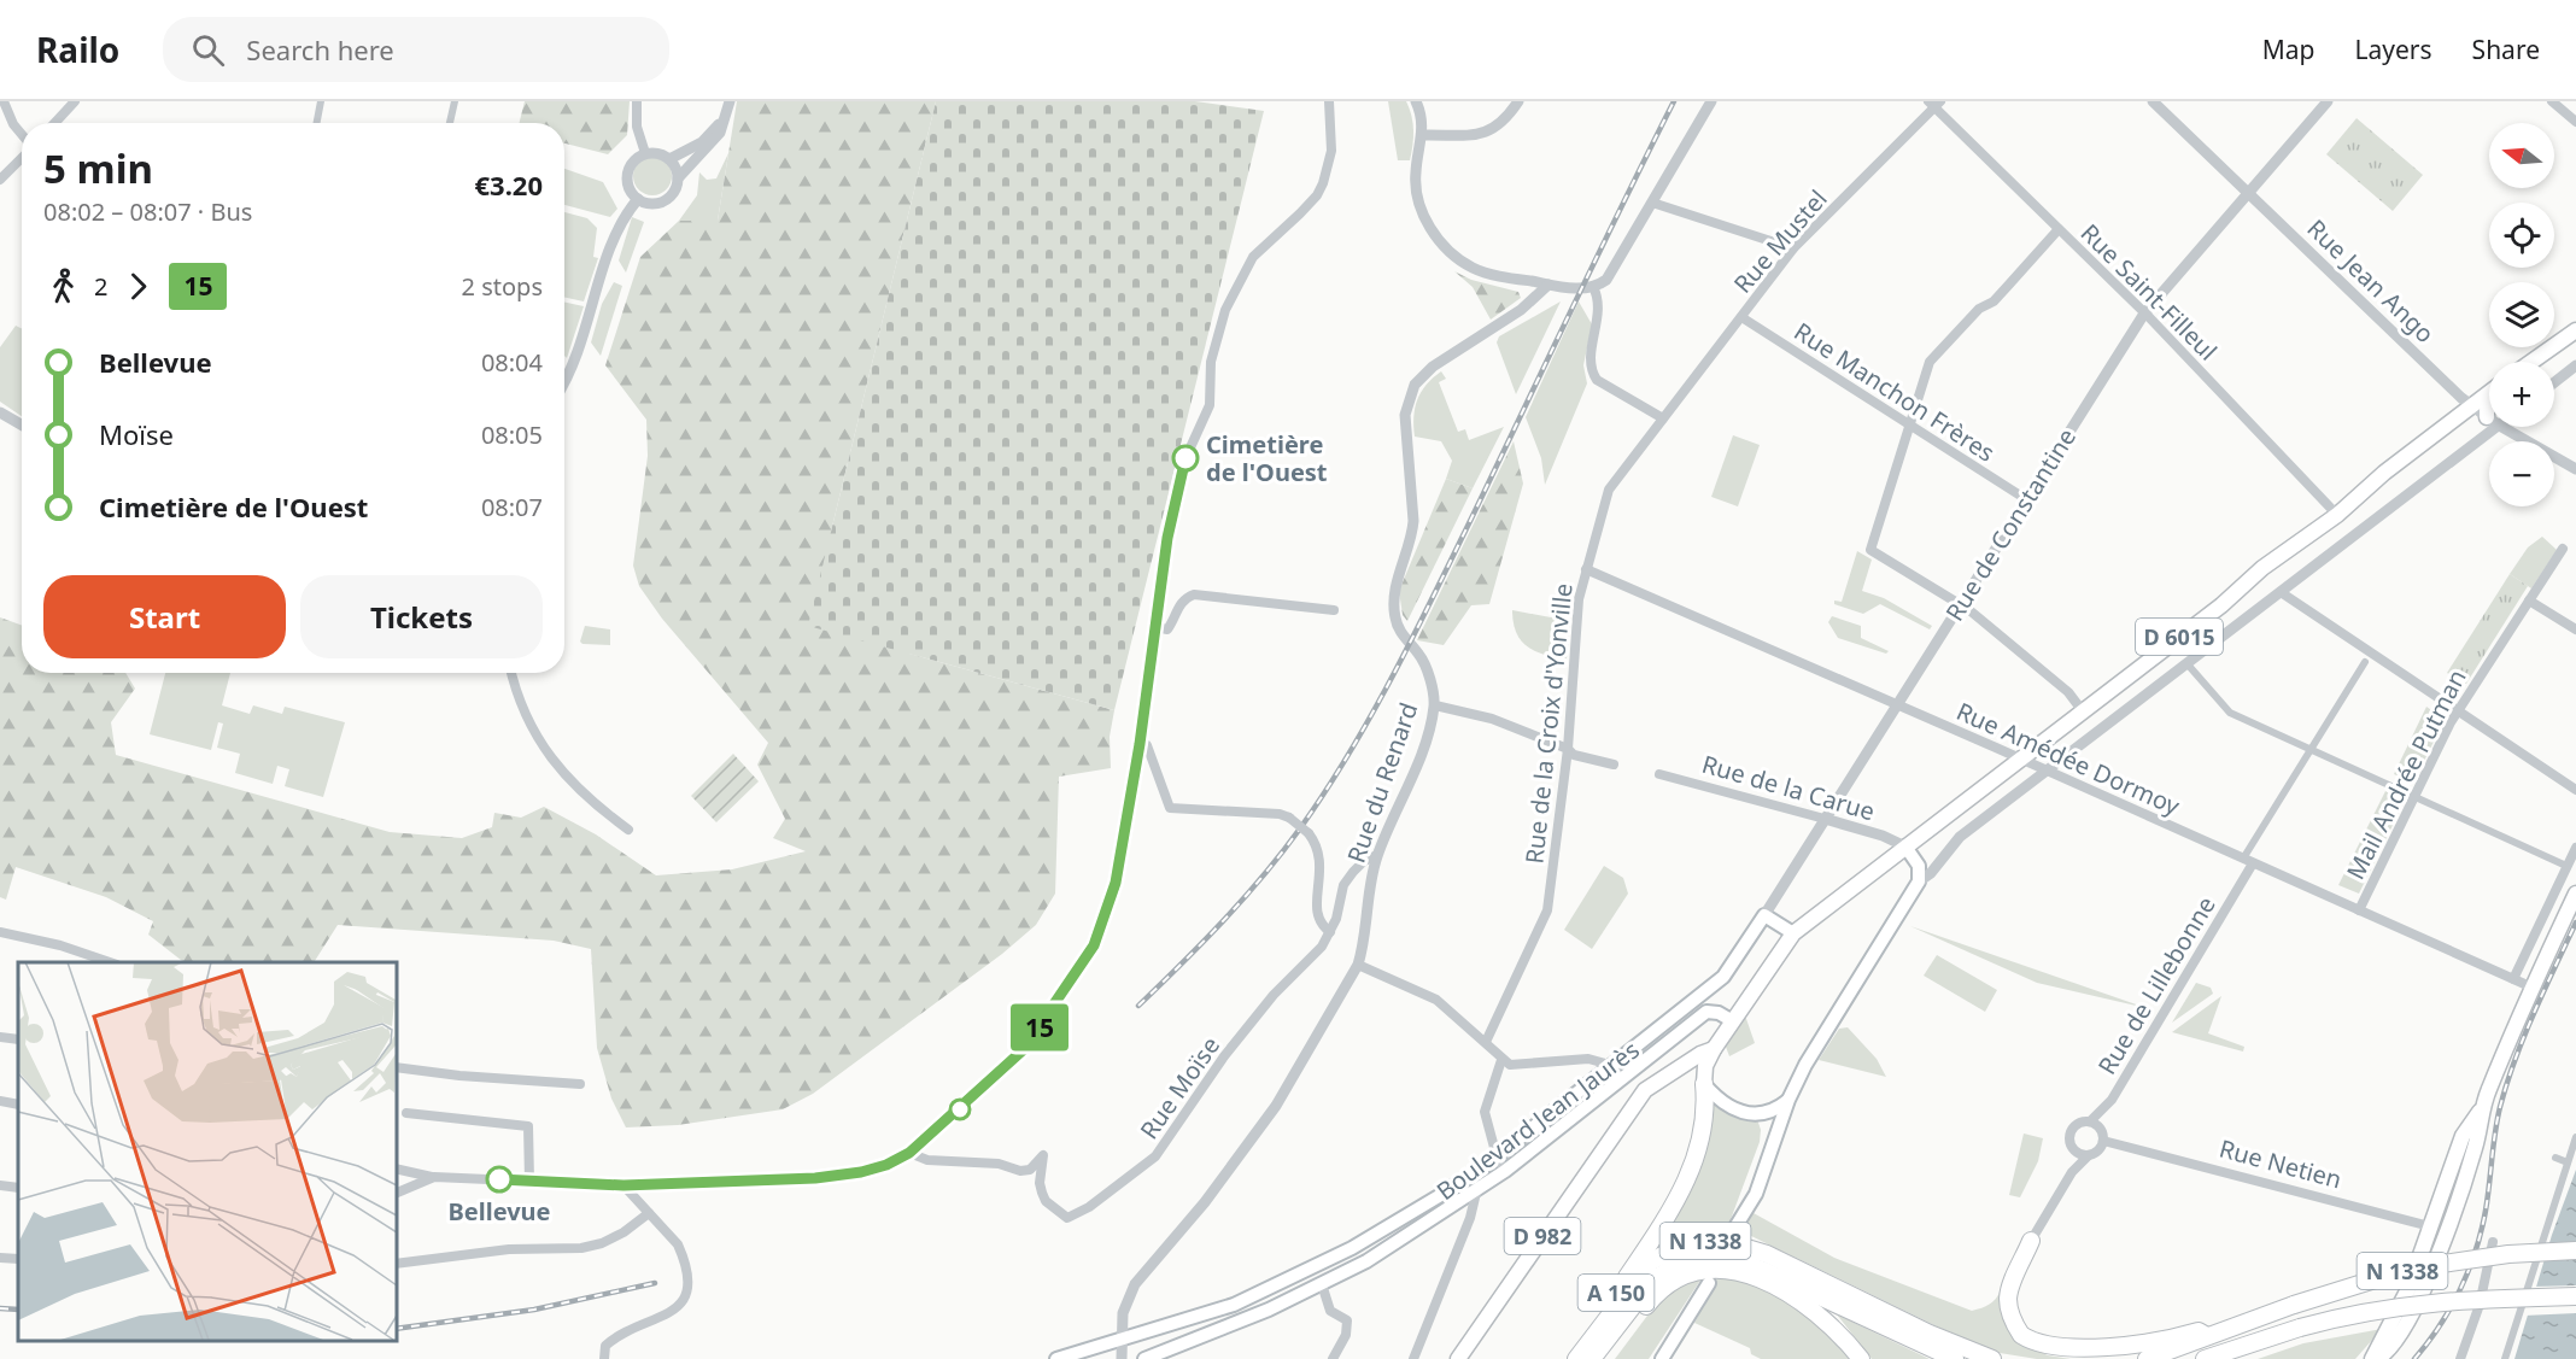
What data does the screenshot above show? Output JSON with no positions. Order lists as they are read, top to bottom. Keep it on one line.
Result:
{"streets":{"highway":["N 1338","A 150"],"main road":["Rue de Constantine","D 6015","Boulevard Jean Jaurès","D 982"],"street":["Rue Mustel","Rue Jean Ango","Rue Saint-Filleul","Rue Manchon Frères","Rue de la Croix d'Yonville","Rue Amédée Dormoy","Mail Andrée Putman","Rue du Renard","Rue de la Carue","Rue de Lillebonne","Rue Moïse","Rue Netien"]},"crossings":[["Rue Mustel","Rue Saint-Filleul"],["Rue Mustel","Rue Manchon Frères"],["Rue Mustel","Rue de la Croix d'Yonville"],["Rue Jean Ango","Rue de Constantine"],["Rue Jean Ango","D 6015"],["Rue Saint-Filleul","Rue de Constantine"],["Rue Saint-Filleul","D 6015"],["Rue Manchon Frères","Rue de Constantine"],["Rue de Constantine","Rue Amédée Dormoy"],["Rue de Constantine","Rue de la Carue"],["Rue de Constantine","Boulevard Jean Jaurès"],["D 6015","Rue Amédée Dormoy"],["D 6015","Rue de la Carue"],["D 6015","Boulevard Jean Jaurès"],["D 6015","D 982"],["D 6015","A 150"],["Rue de la Croix d'Yonville","Rue Amédée Dormoy"],["Rue Amédée Dormoy","Mail Andrée Putman"],["Rue Amédée Dormoy","Rue de Lillebonne"],["Rue du Renard","Rue Moïse"],["Rue du Renard","Boulevard Jean Jaurès"],["Rue de Lillebonne","Rue Netien"],["N 1338","A 150"]],"places":["Cimetière de l'Ouest","Bellevue"],"lines":["bus line 15"],"north":"left","page":{"header":"Railo","search":"Search here","nav":["Map","Layers","Share"],"on_map":"15","map_buttons":["+","−"],"heading":["5 min","08:02 – 08:07 · Bus","€3.20"],"legs":["2","15","2 stops"],"list":[{"name":"Bellevue","value":"08:04"},{"name":"Moïse","value":"08:05"},{"name":"Cimetière de l'Ouest","value":"08:07"}],"buttons":["Start","Tickets"]}}
